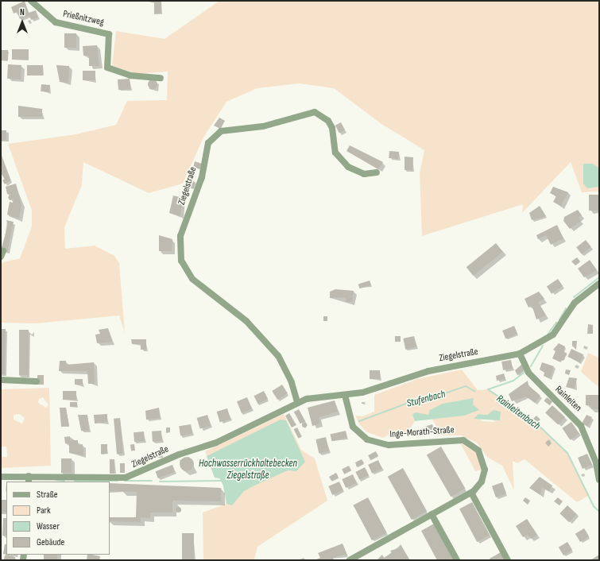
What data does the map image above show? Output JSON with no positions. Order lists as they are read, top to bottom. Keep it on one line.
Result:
{"streets":{"street":["Prießnitzweg","Ziegelstraße","Rainleiten","Inge-Morath-Straße"]},"crossings":[["Ziegelstraße","Rainleiten"],["Ziegelstraße","Inge-Morath-Straße"]],"water":["Stufenbach","Rainleitenbach","Hochwasserrückhaltebecken Ziegelstraße"],"legend":["Straße","Park","Wasser","Gebäude"],"north":"top"}
